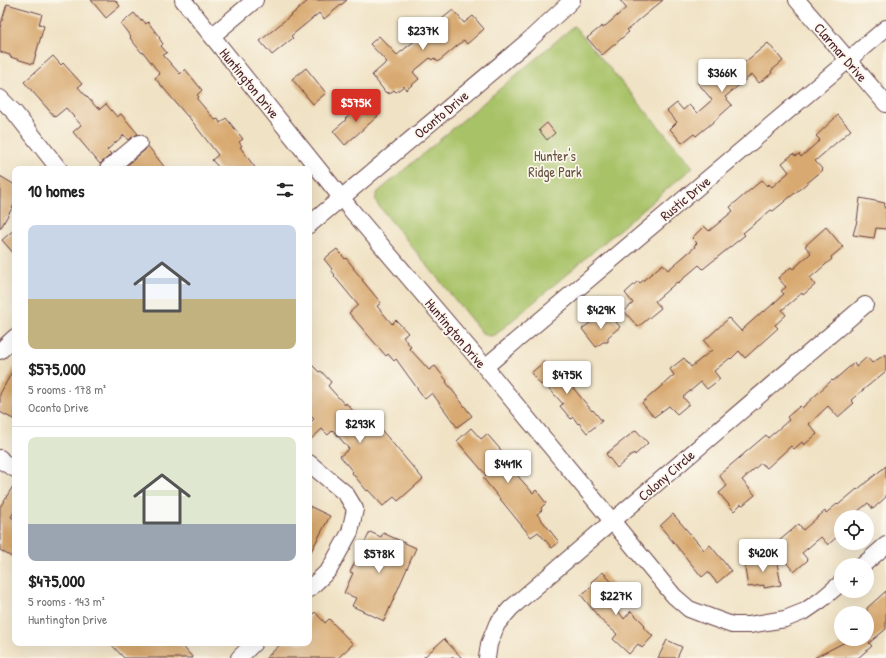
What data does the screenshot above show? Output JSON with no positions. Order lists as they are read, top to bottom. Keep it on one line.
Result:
{"streets":{"street":["Clarmar Drive","Huntington Drive","Oconto Drive","Rustic Drive","Colony Circle"]},"crossings":[["Clarmar Drive","Rustic Drive"],["Huntington Drive","Oconto Drive"],["Huntington Drive","Rustic Drive"],["Huntington Drive","Colony Circle"]],"parks":["Hunter's Ridge Park"],"page":{"price":["$237K","$366K","$575K","$429K","$475K","$293K","$441K","$420K","$578K","$227K"],"heading":"10 homes","list":[{"name":"$575,000","note":"5 rooms · 178 m² · Oconto Drive"},{"name":"$475,000","note":"5 rooms · 143 m² · Huntington Drive"}],"map_buttons":["+","−"]}}
